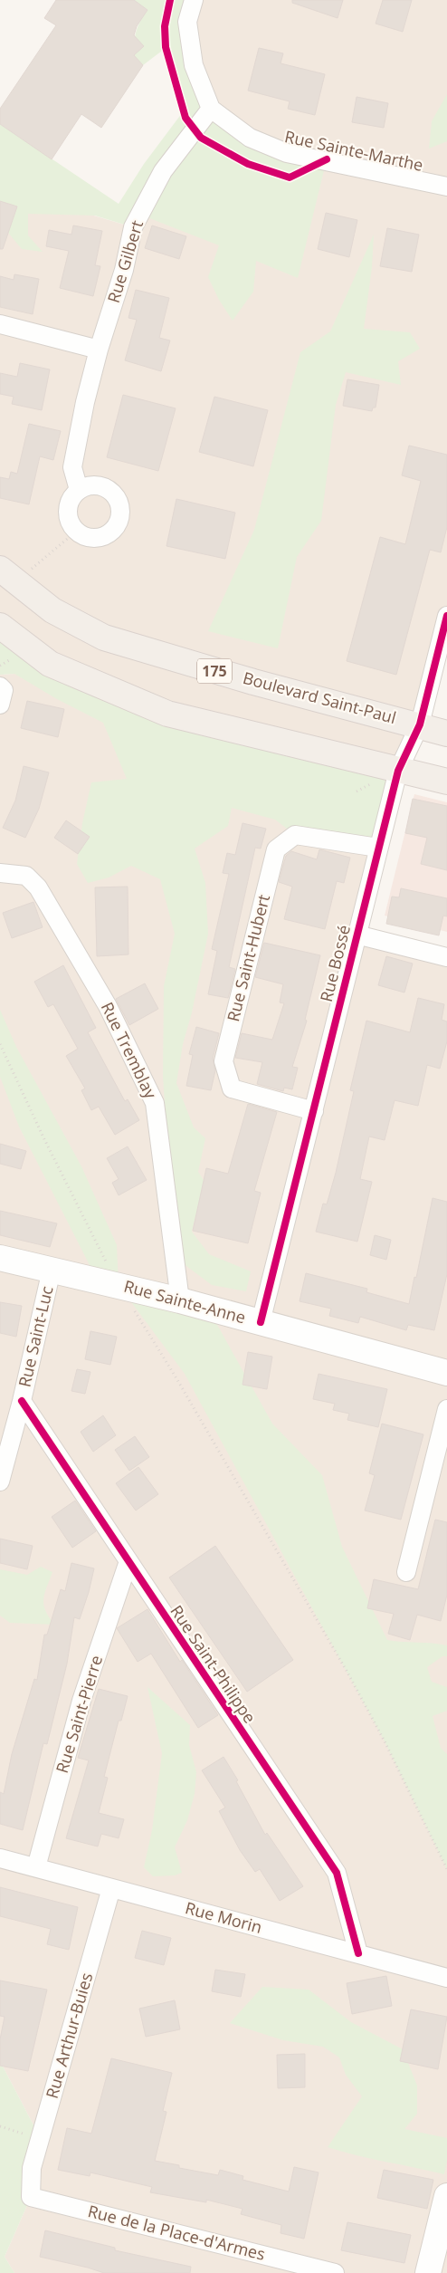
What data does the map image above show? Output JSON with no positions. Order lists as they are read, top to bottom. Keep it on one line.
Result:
{"streets":{"main road":["175","Boulevard Saint-Paul"],"street":["Rue Sainte-Marthe","Rue Gilbert","Rue Saint-Hubert","Rue Bossé","Rue Tremblay","Rue Sainte-Anne","Rue Saint-Luc","Rue Saint-Philippe","Rue Saint-Pierre","Rue Morin","Rue Arthur-Buies","Rue de la Place-d'Armes"]},"crossings":[["Rue Sainte-Marthe","Rue Gilbert"],["Boulevard Saint-Paul","Rue Bossé"],["Rue Saint-Hubert","Rue Bossé"],["Rue Bossé","Rue Sainte-Anne"],["Rue Tremblay","Rue Sainte-Anne"],["Rue Sainte-Anne","Rue Saint-Luc"],["Rue Saint-Luc","Rue Saint-Philippe"],["Rue Saint-Philippe","Rue Saint-Pierre"],["Rue Saint-Philippe","Rue Morin"],["Rue Saint-Pierre","Rue Morin"],["Rue Morin","Rue Arthur-Buies"],["Rue Arthur-Buies","Rue de la Place-d'Armes"]]}
